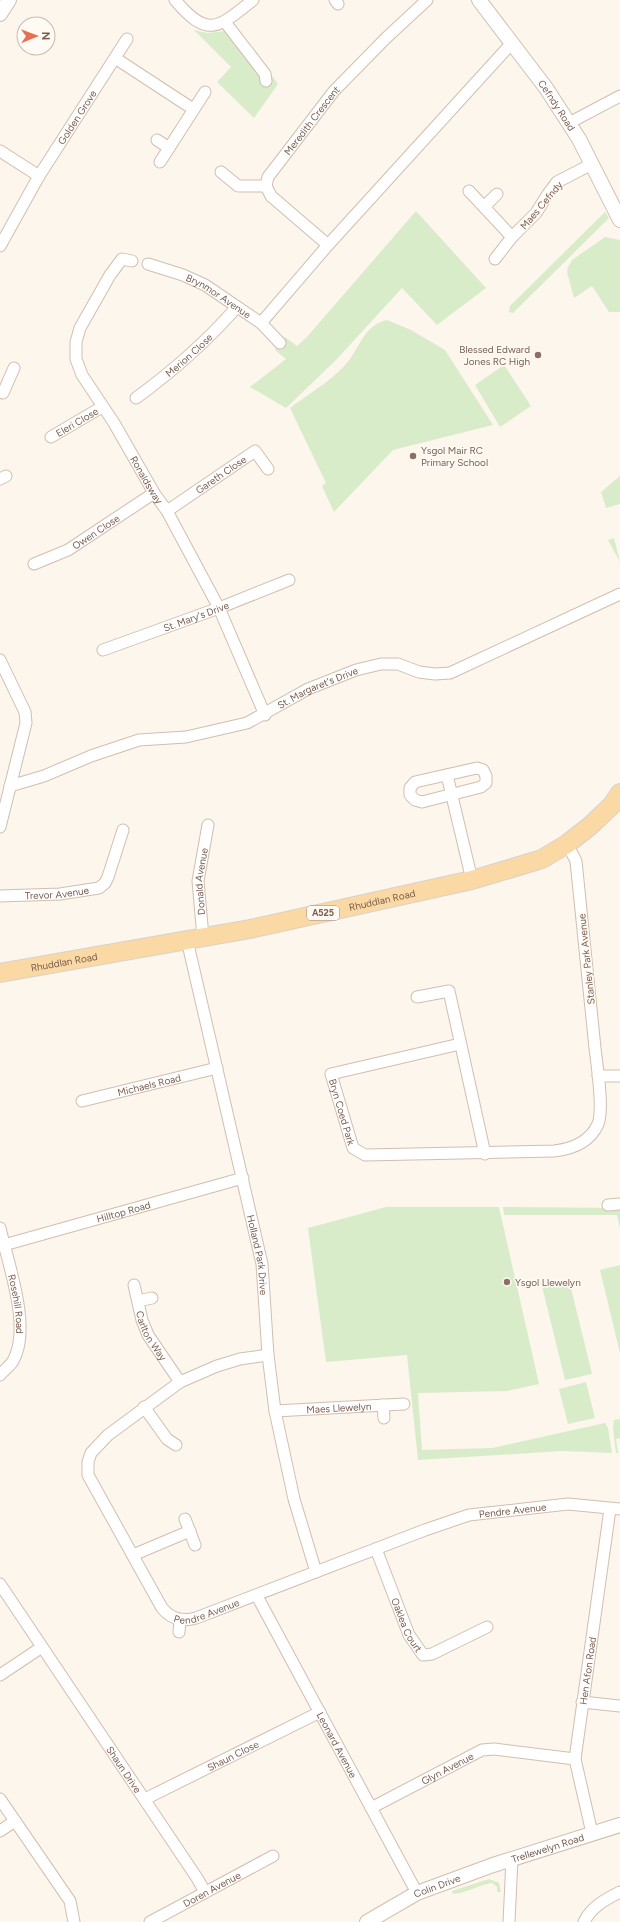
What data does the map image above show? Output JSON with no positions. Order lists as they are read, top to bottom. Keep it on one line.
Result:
{"streets":{"main road":["Rhuddlan Road","A525"],"street":["Cefndy Road","Golden Grove","Meredith Crescent","Maes Cefndy","Brynmor Avenue","Merion Close","Eleri Close","Gareth Close","Ronaldsway","Owen Close","St. Mary's Drive","St. Margaret's Drive","Donald Avenue","Trevor Avenue","Stanley Park Avenue","Michaels Road","Bryn Coed Park","Hilltop Road","Holland Park Drive","Rosehill Road","Carlton Way","Maes Llewelyn","Pendre Avenue","Oaklea Court","Hen Afon Road","Leonard Avenue","Shaun Close","Glyn Avenue","Shaun Drive","Trellewelyn Road","Colin Drive","Doren Avenue"]},"crossings":[["Cefndy Road","Maes Cefndy"],["Brynmor Avenue","Merion Close"],["Eleri Close","Ronaldsway"],["Gareth Close","Ronaldsway"],["Ronaldsway","Owen Close"],["Ronaldsway","St. Mary's Drive"],["Ronaldsway","St. Margaret's Drive"],["Donald Avenue","Rhuddlan Road"],["Donald Avenue","Holland Park Drive"],["Rhuddlan Road","Stanley Park Avenue"],["Rhuddlan Road","Holland Park Drive"],["Stanley Park Avenue","Bryn Coed Park"],["Michaels Road","Holland Park Drive"],["Hilltop Road","Holland Park Drive"],["Hilltop Road","Rosehill Road"],["Holland Park Drive","Maes Llewelyn"],["Holland Park Drive","Pendre Avenue"],["Carlton Way","Pendre Avenue"],["Pendre Avenue","Oaklea Court"],["Pendre Avenue","Hen Afon Road"],["Pendre Avenue","Leonard Avenue"],["Hen Afon Road","Glyn Avenue"],["Hen Afon Road","Trellewelyn Road"],["Leonard Avenue","Shaun Close"],["Leonard Avenue","Glyn Avenue"],["Leonard Avenue","Colin Drive"],["Shaun Close","Shaun Drive"],["Shaun Drive","Doren Avenue"],["Trellewelyn Road","Colin Drive"]],"places":["Blessed Edward Jones RC High","Ysgol Mair RC Primary School","Ysgol Llewelyn"],"north":"right"}
